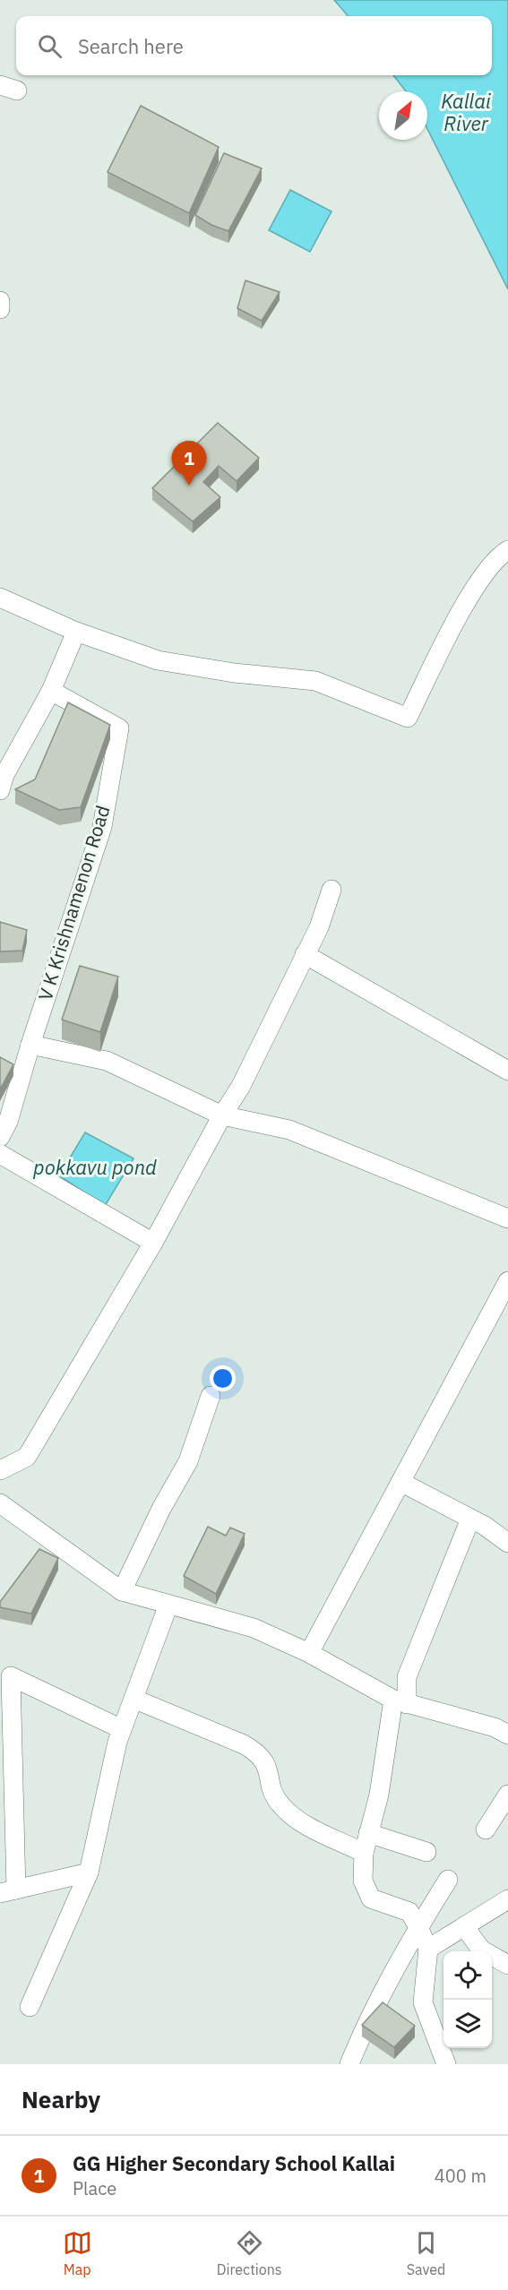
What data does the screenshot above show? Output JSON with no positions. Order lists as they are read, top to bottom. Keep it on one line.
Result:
{"streets":{"street":["V K Krishnamenon Road"]},"water":["Kallai River","pokkavu pond"],"north":"top right","page":{"search":"Search here","pins":"1","heading":"Nearby","list":[{"mark":"1","name":"GG Higher Secondary School Kallai","note":"Place","value":"400 m"}],"nav":["Map","Directions","Saved"]}}
